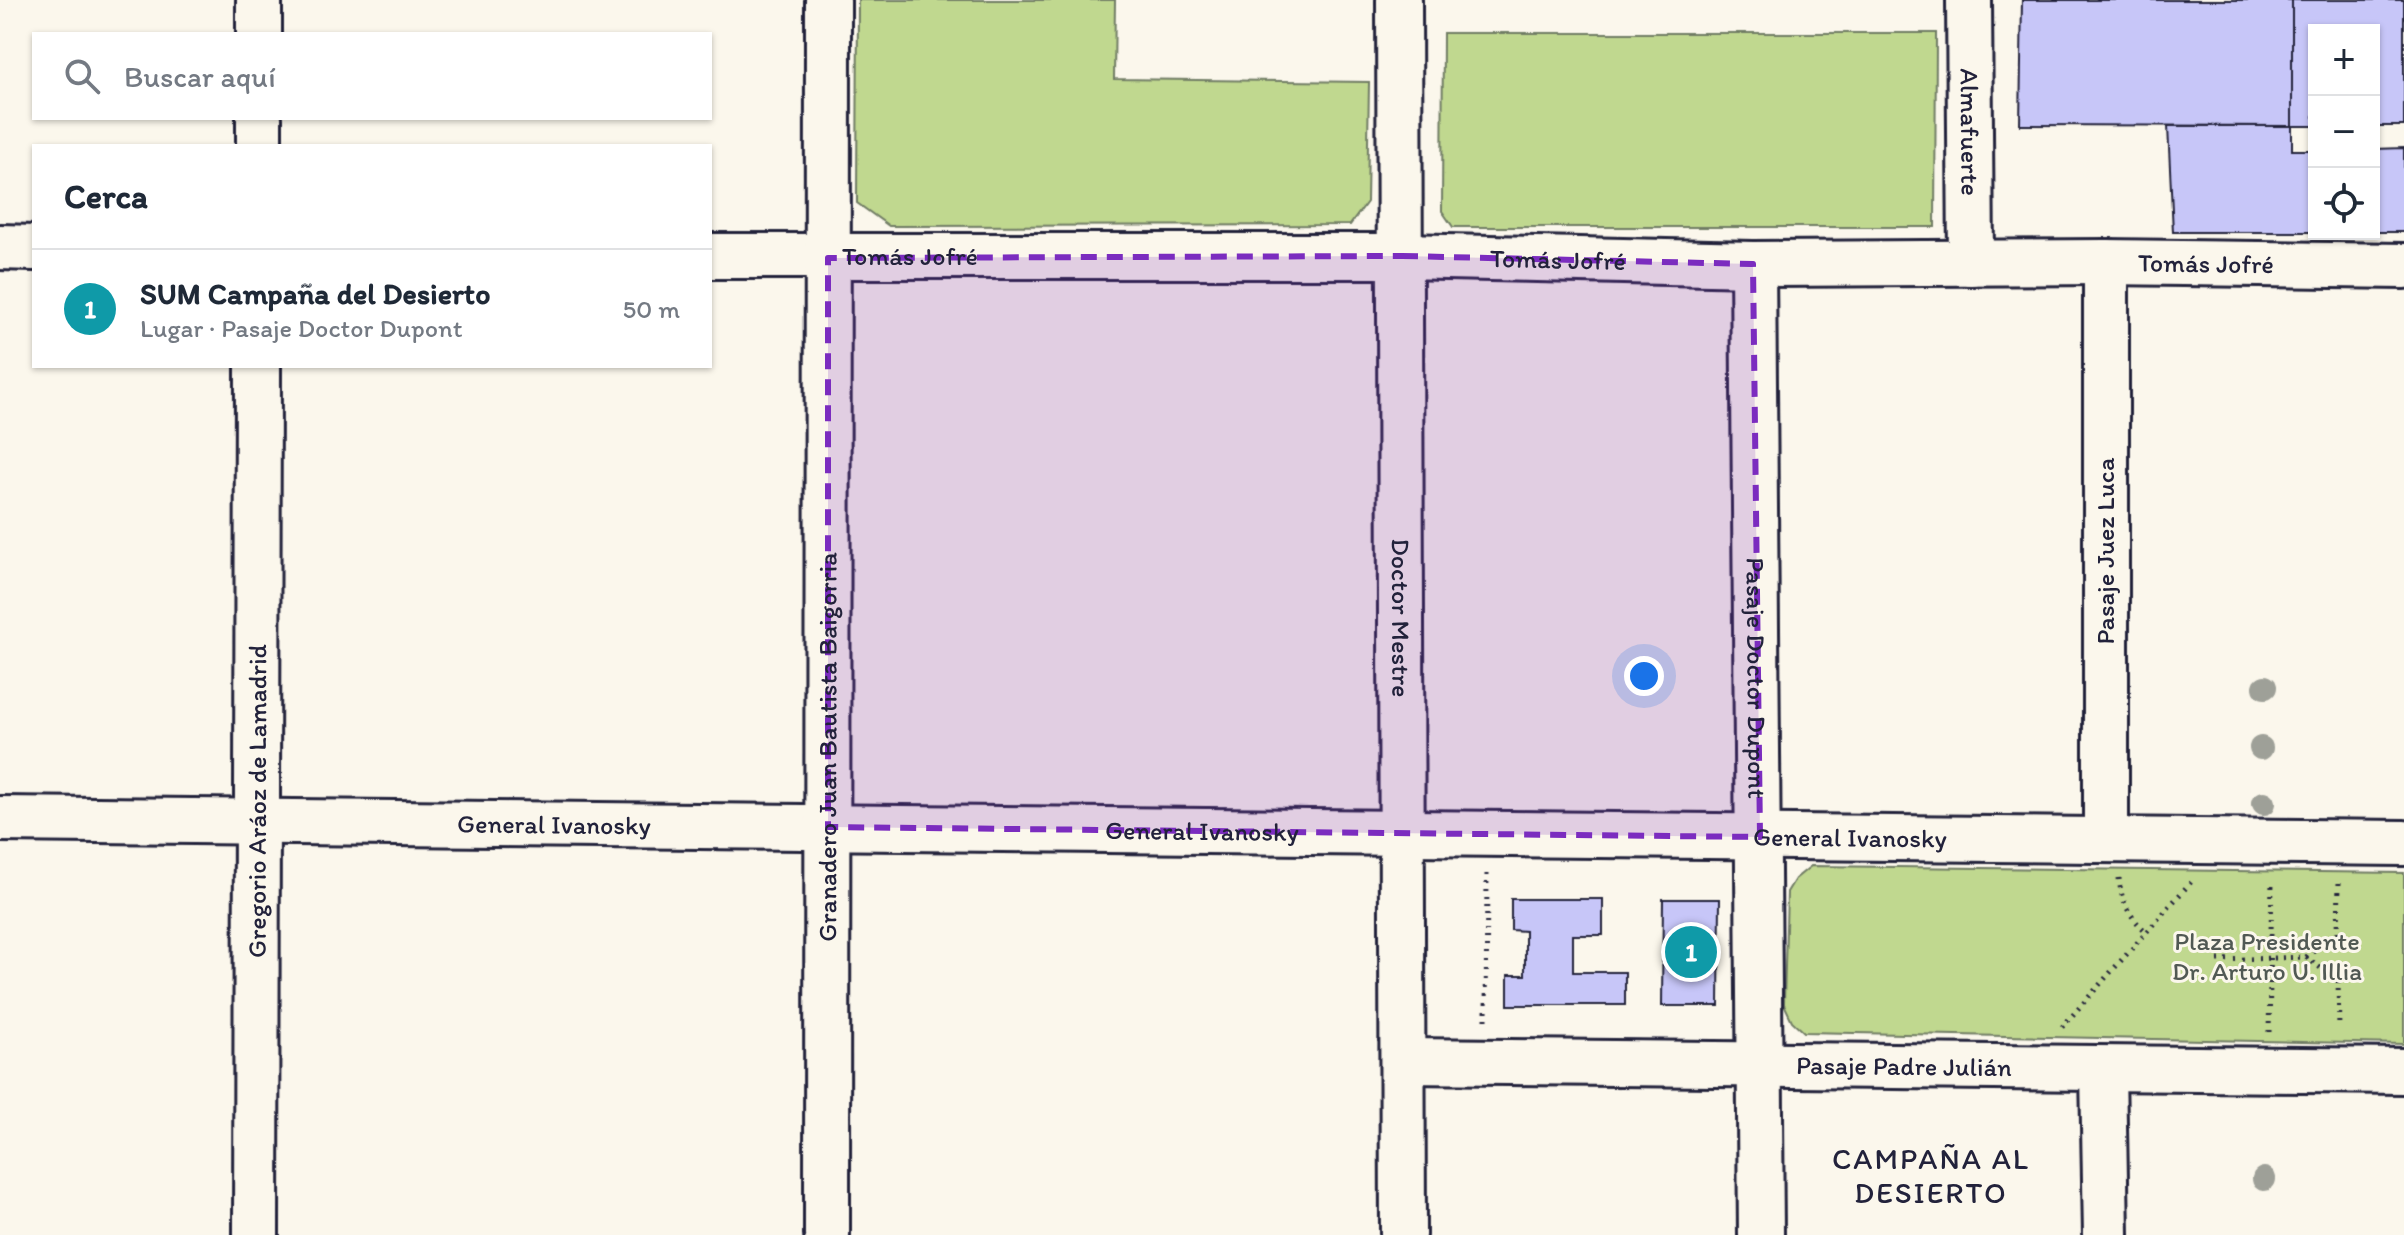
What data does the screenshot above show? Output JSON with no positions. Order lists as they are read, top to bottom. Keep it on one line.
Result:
{"streets":{"street":["Almafuerte","Tomás Jofré","Pasaje Juez Luca","Doctor Mestre","Pasaje Doctor Dupont","Granadero Juan Bautista Baigorria","Gregorio Aráoz de Lamadrid","General Ivanosky","Pasaje Padre Julián"]},"crossings":[["Almafuerte","Tomás Jofré"],["Tomás Jofré","Pasaje Juez Luca"],["Tomás Jofré","Doctor Mestre"],["Tomás Jofré","Pasaje Doctor Dupont"],["Tomás Jofré","Granadero Juan Bautista Baigorria"],["Pasaje Juez Luca","General Ivanosky"],["Doctor Mestre","General Ivanosky"],["Doctor Mestre","Pasaje Padre Julián"],["Pasaje Doctor Dupont","General Ivanosky"],["Pasaje Doctor Dupont","Pasaje Padre Julián"],["Granadero Juan Bautista Baigorria","General Ivanosky"],["Gregorio Aráoz de Lamadrid","General Ivanosky"]],"districts":["CAMPAÑA AL DESIERTO"],"parks":["Plaza Presidente Dr. Arturo U. Illia"],"page":{"map_buttons":["+","−"],"search":"Buscar aquí","heading":"Cerca","list":[{"mark":"1","name":"SUM Campaña del Desierto","note":"Lugar · Pasaje Doctor Dupont","value":"50 m"}],"pins":"1"}}
